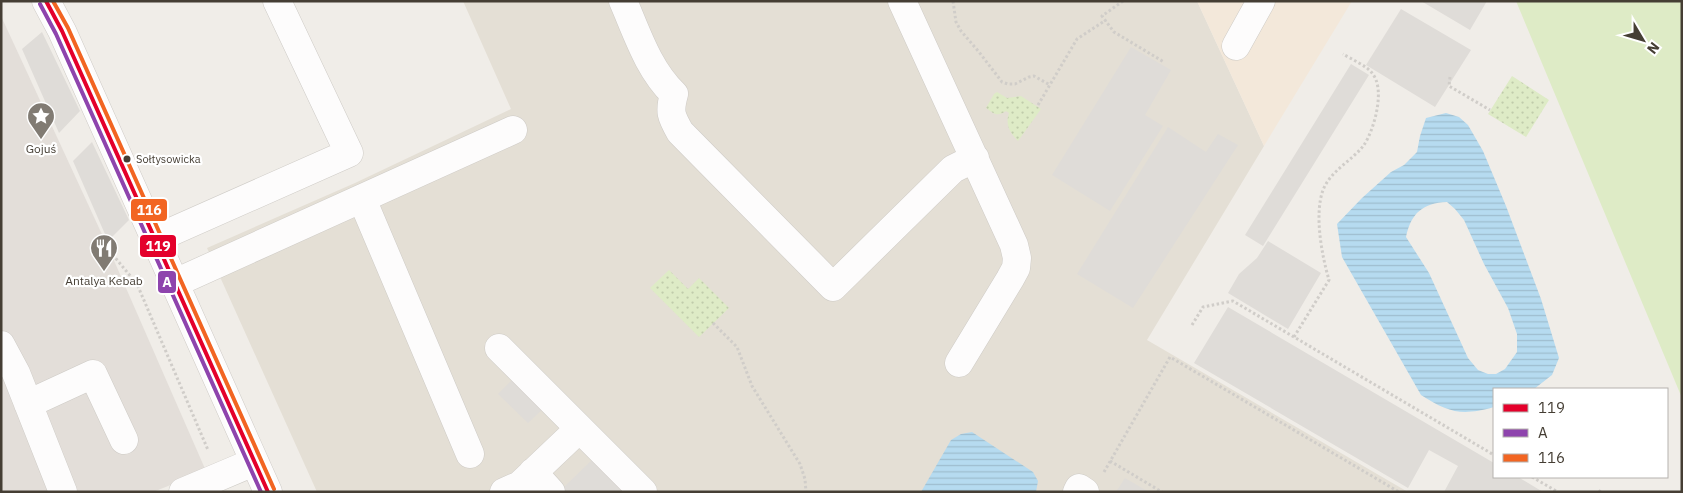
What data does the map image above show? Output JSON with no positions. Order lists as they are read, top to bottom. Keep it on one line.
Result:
{"places":{"place":["Gojuś"],"other":["Sołtysowicka"],"restaurant":["Antalya Kebab"]},"lines":["transit line 119","transit line 116","transit line A"],"legend":["119","A","116"],"north":"bottom right"}
